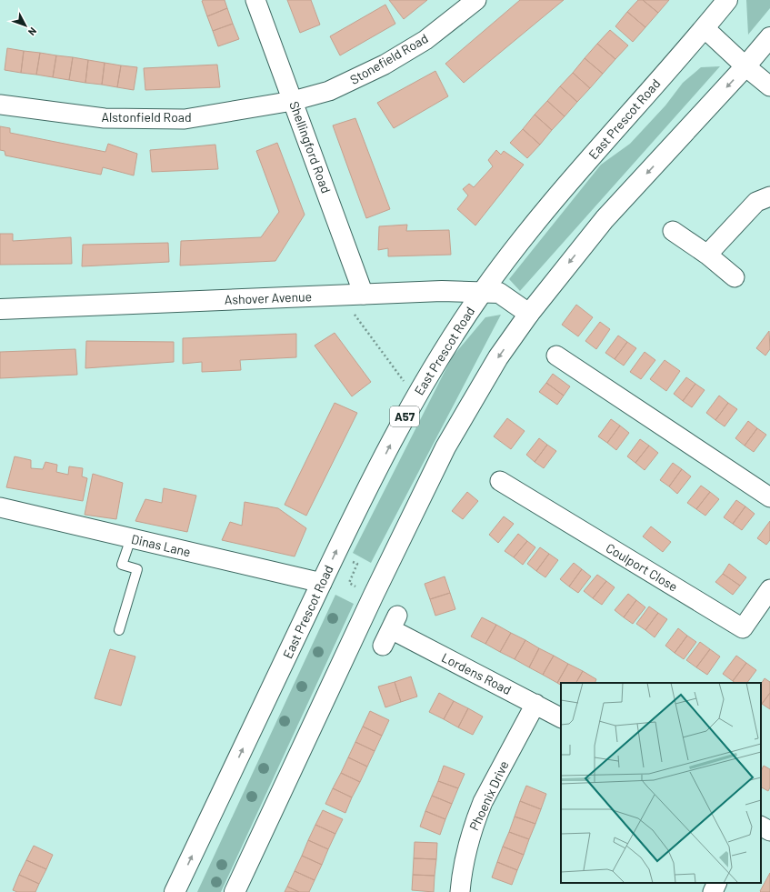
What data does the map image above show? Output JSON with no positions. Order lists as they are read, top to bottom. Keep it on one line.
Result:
{"streets":{"main road":["East Prescot Road","Ashover Avenue","A57"],"street":["Stonefield Road","Alstonfield Road","Shellingford Road","Dinas Lane","Coulport Close","Lordens Road","Phoenix Drive"]},"crossings":[["Stonefield Road","Alstonfield Road"],["Stonefield Road","Shellingford Road"],["Alstonfield Road","Shellingford Road"],["East Prescot Road","Ashover Avenue"],["East Prescot Road","Dinas Lane"],["Shellingford Road","Ashover Avenue"],["Lordens Road","Phoenix Drive"]],"north":"bottom right"}
